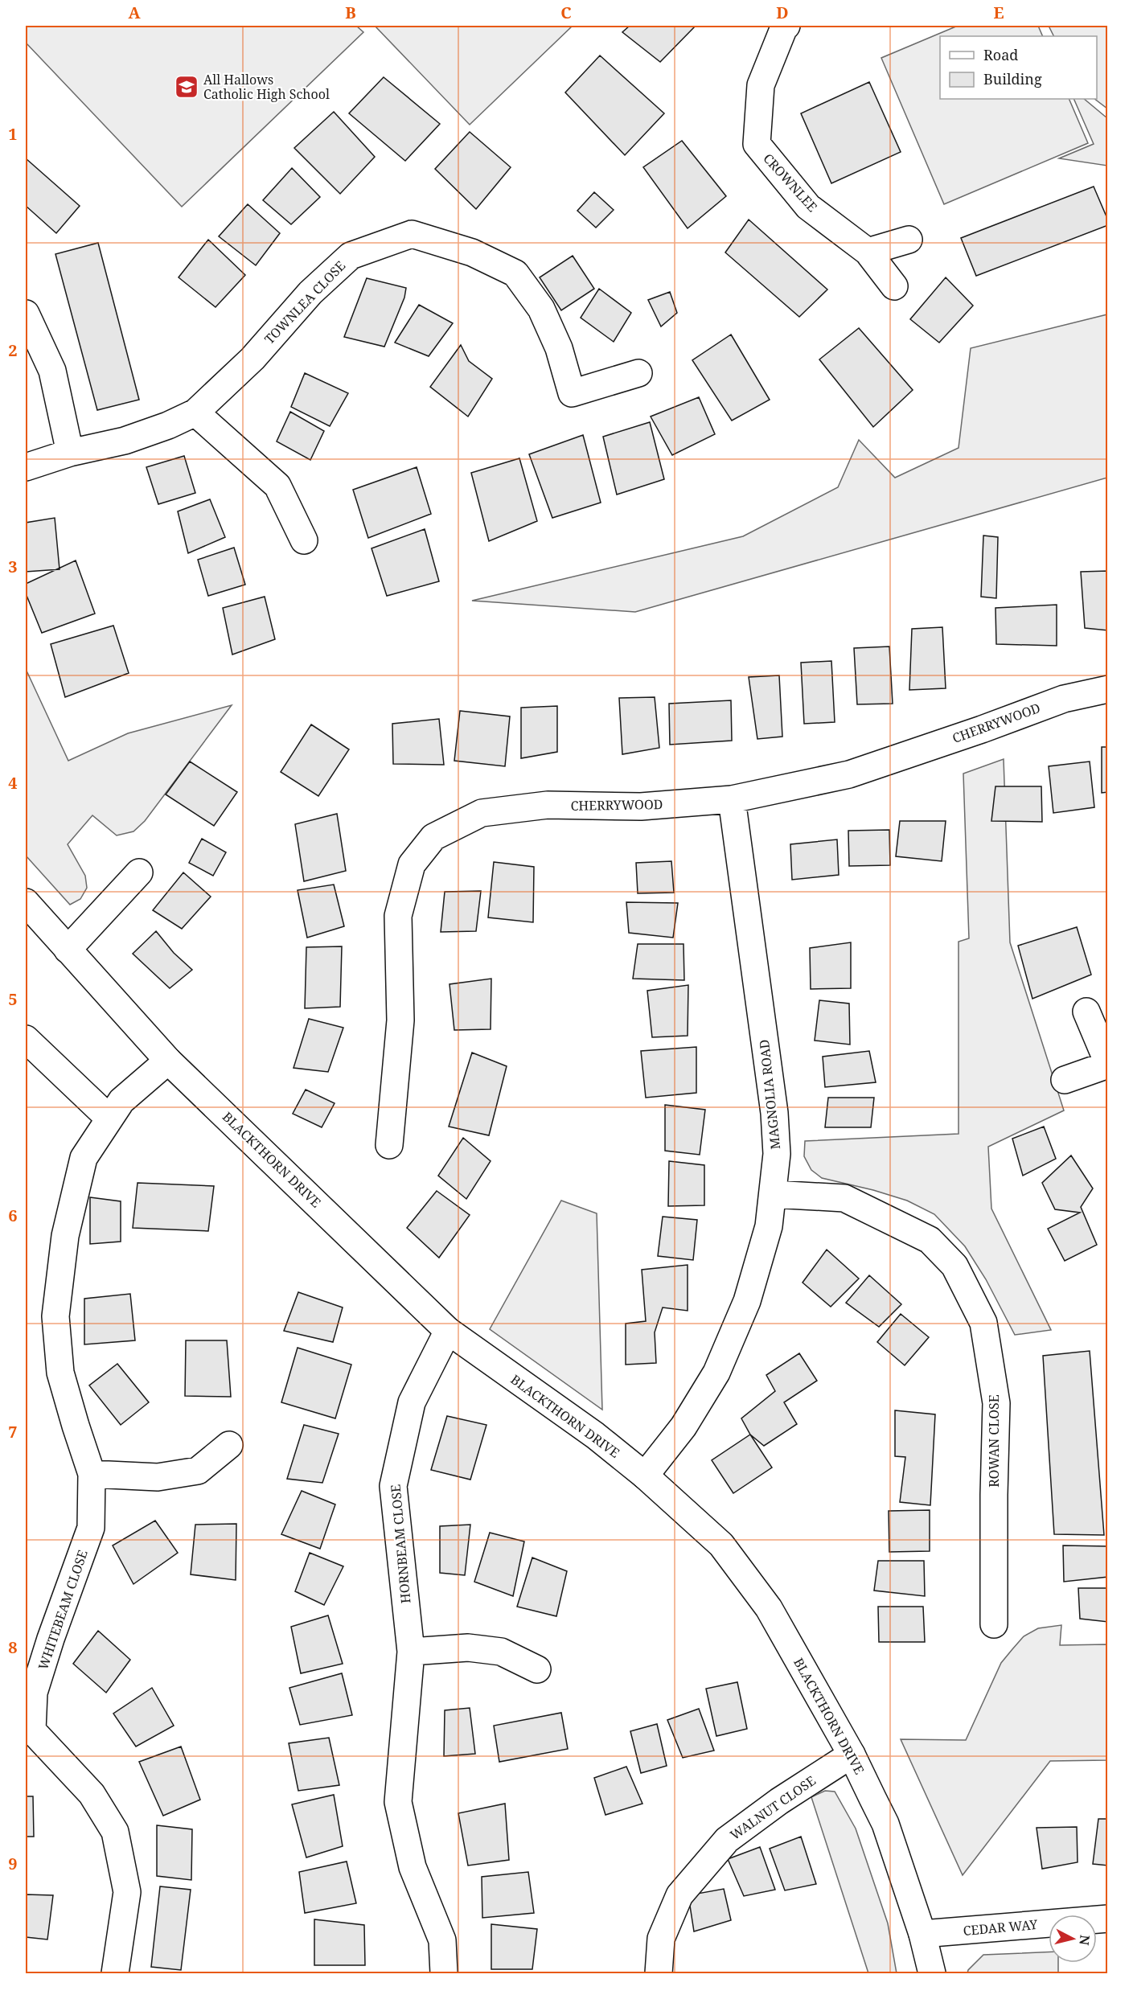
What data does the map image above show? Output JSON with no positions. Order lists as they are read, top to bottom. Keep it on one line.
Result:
{"streets":{"street":["CROWNLEE","TOWNLEA CLOSE","CHERRYWOOD","MAGNOLIA ROAD","BLACKTHORN DRIVE","ROWAN CLOSE","HORNBEAM CLOSE","WHITEBEAM CLOSE","WALNUT CLOSE","CEDAR WAY"]},"crossings":[["CHERRYWOOD","MAGNOLIA ROAD"],["MAGNOLIA ROAD","BLACKTHORN DRIVE"],["MAGNOLIA ROAD","ROWAN CLOSE"],["BLACKTHORN DRIVE","HORNBEAM CLOSE"],["BLACKTHORN DRIVE","WHITEBEAM CLOSE"],["BLACKTHORN DRIVE","WALNUT CLOSE"],["BLACKTHORN DRIVE","CEDAR WAY"]],"places":{"school or university":["All Hallows Catholic High School"]},"legend":["Road","Building"],"north":"right","grid":{"columns":["A","B","C","D","E"],"rows":["1","2","3","4","5","6","7","8","9"]}}
